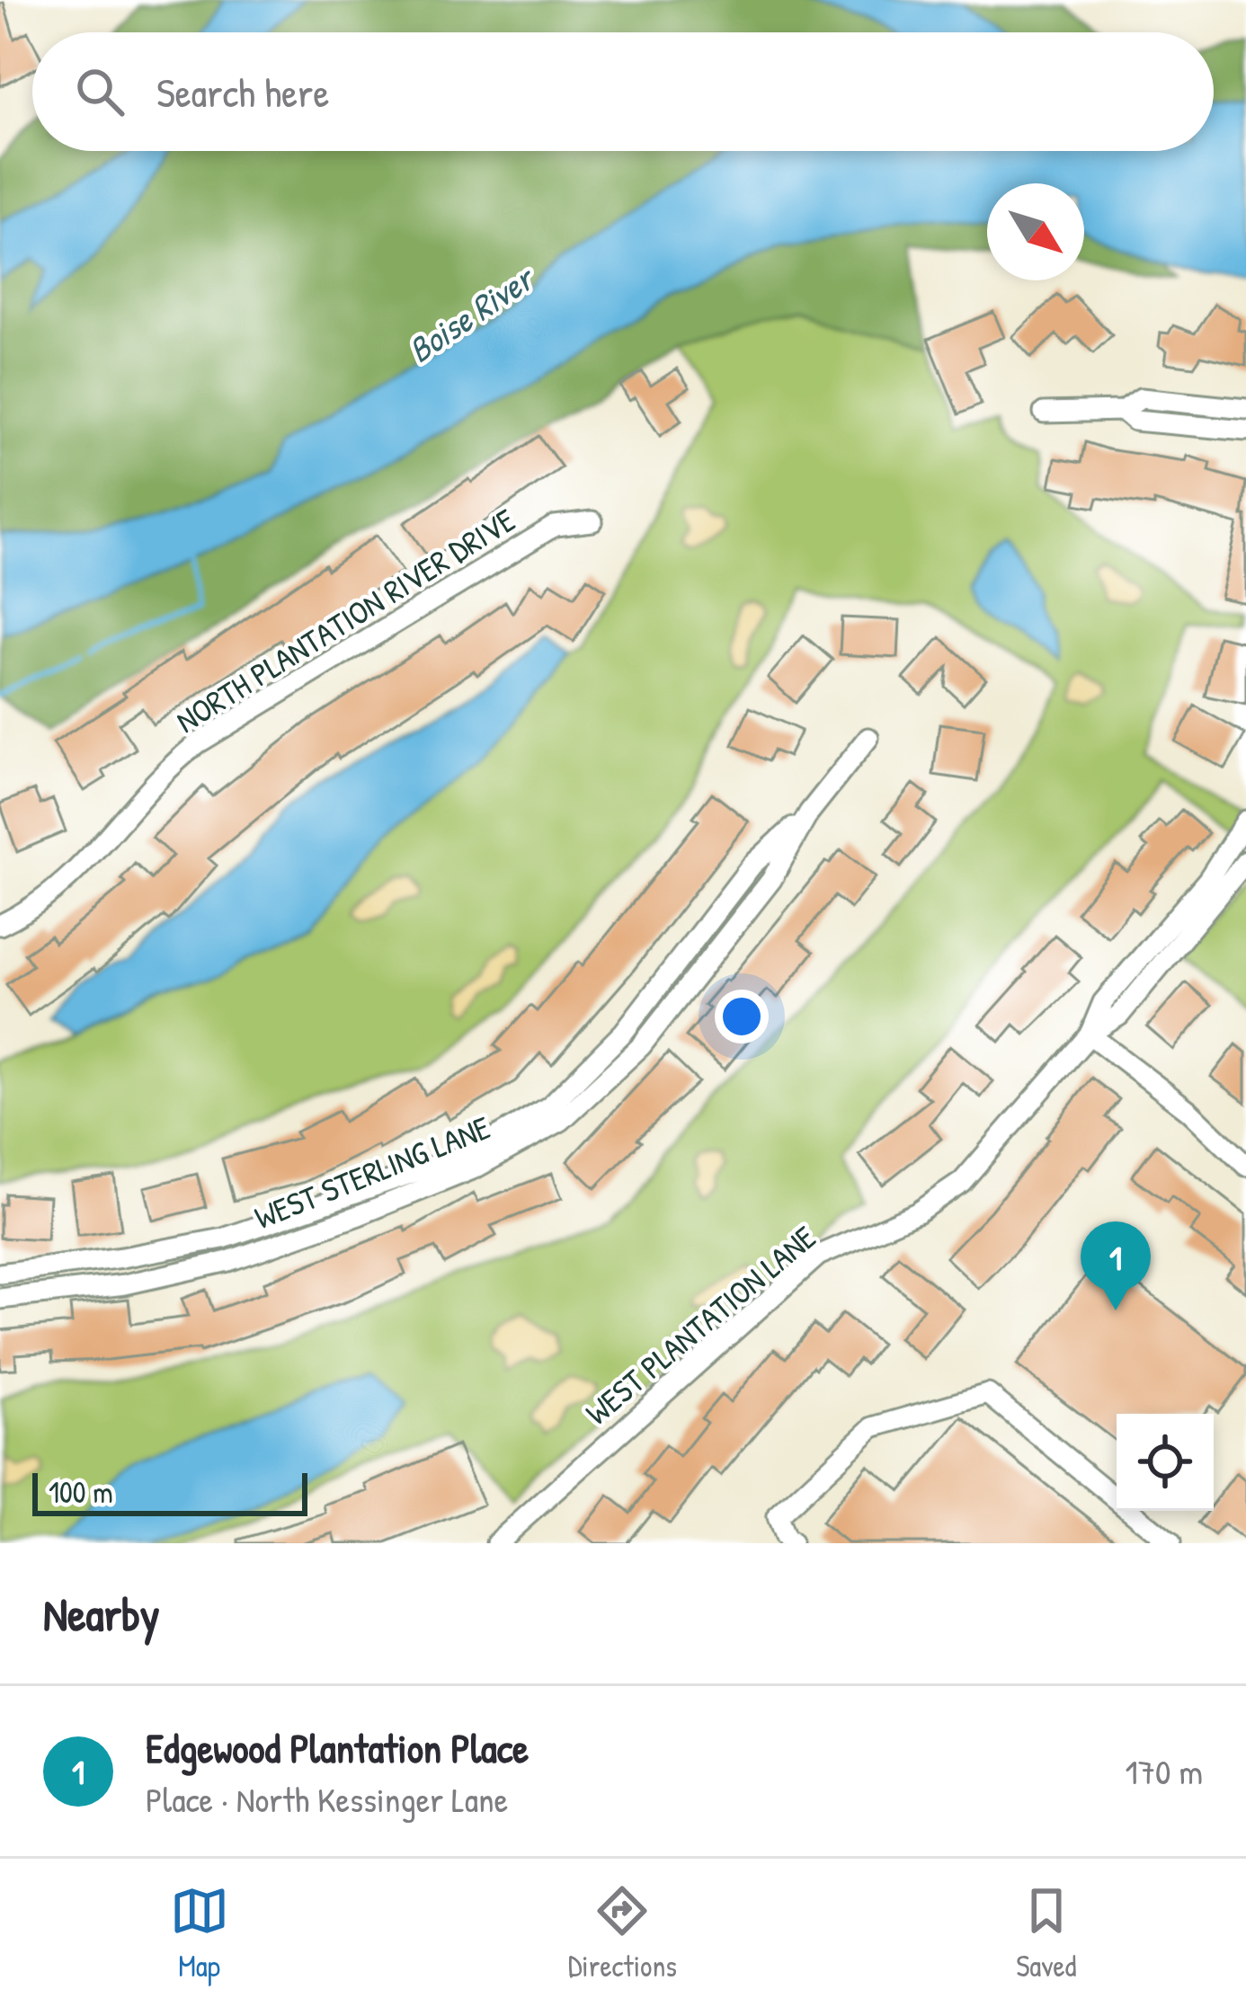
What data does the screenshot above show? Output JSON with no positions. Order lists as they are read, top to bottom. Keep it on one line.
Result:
{"streets":{"street":["NORTH PLANTATION RIVER DRIVE","WEST STERLING LANE","WEST PLANTATION LANE"]},"water":["Boise River"],"scale_bar":"100 m","north":"bottom right","page":{"search":"Search here","pins":"1","scale":"100 m","heading":"Nearby","list":[{"mark":"1","name":"Edgewood Plantation Place","note":"Place · North Kessinger Lane","value":"170 m"}],"nav":["Map","Directions","Saved"]}}
